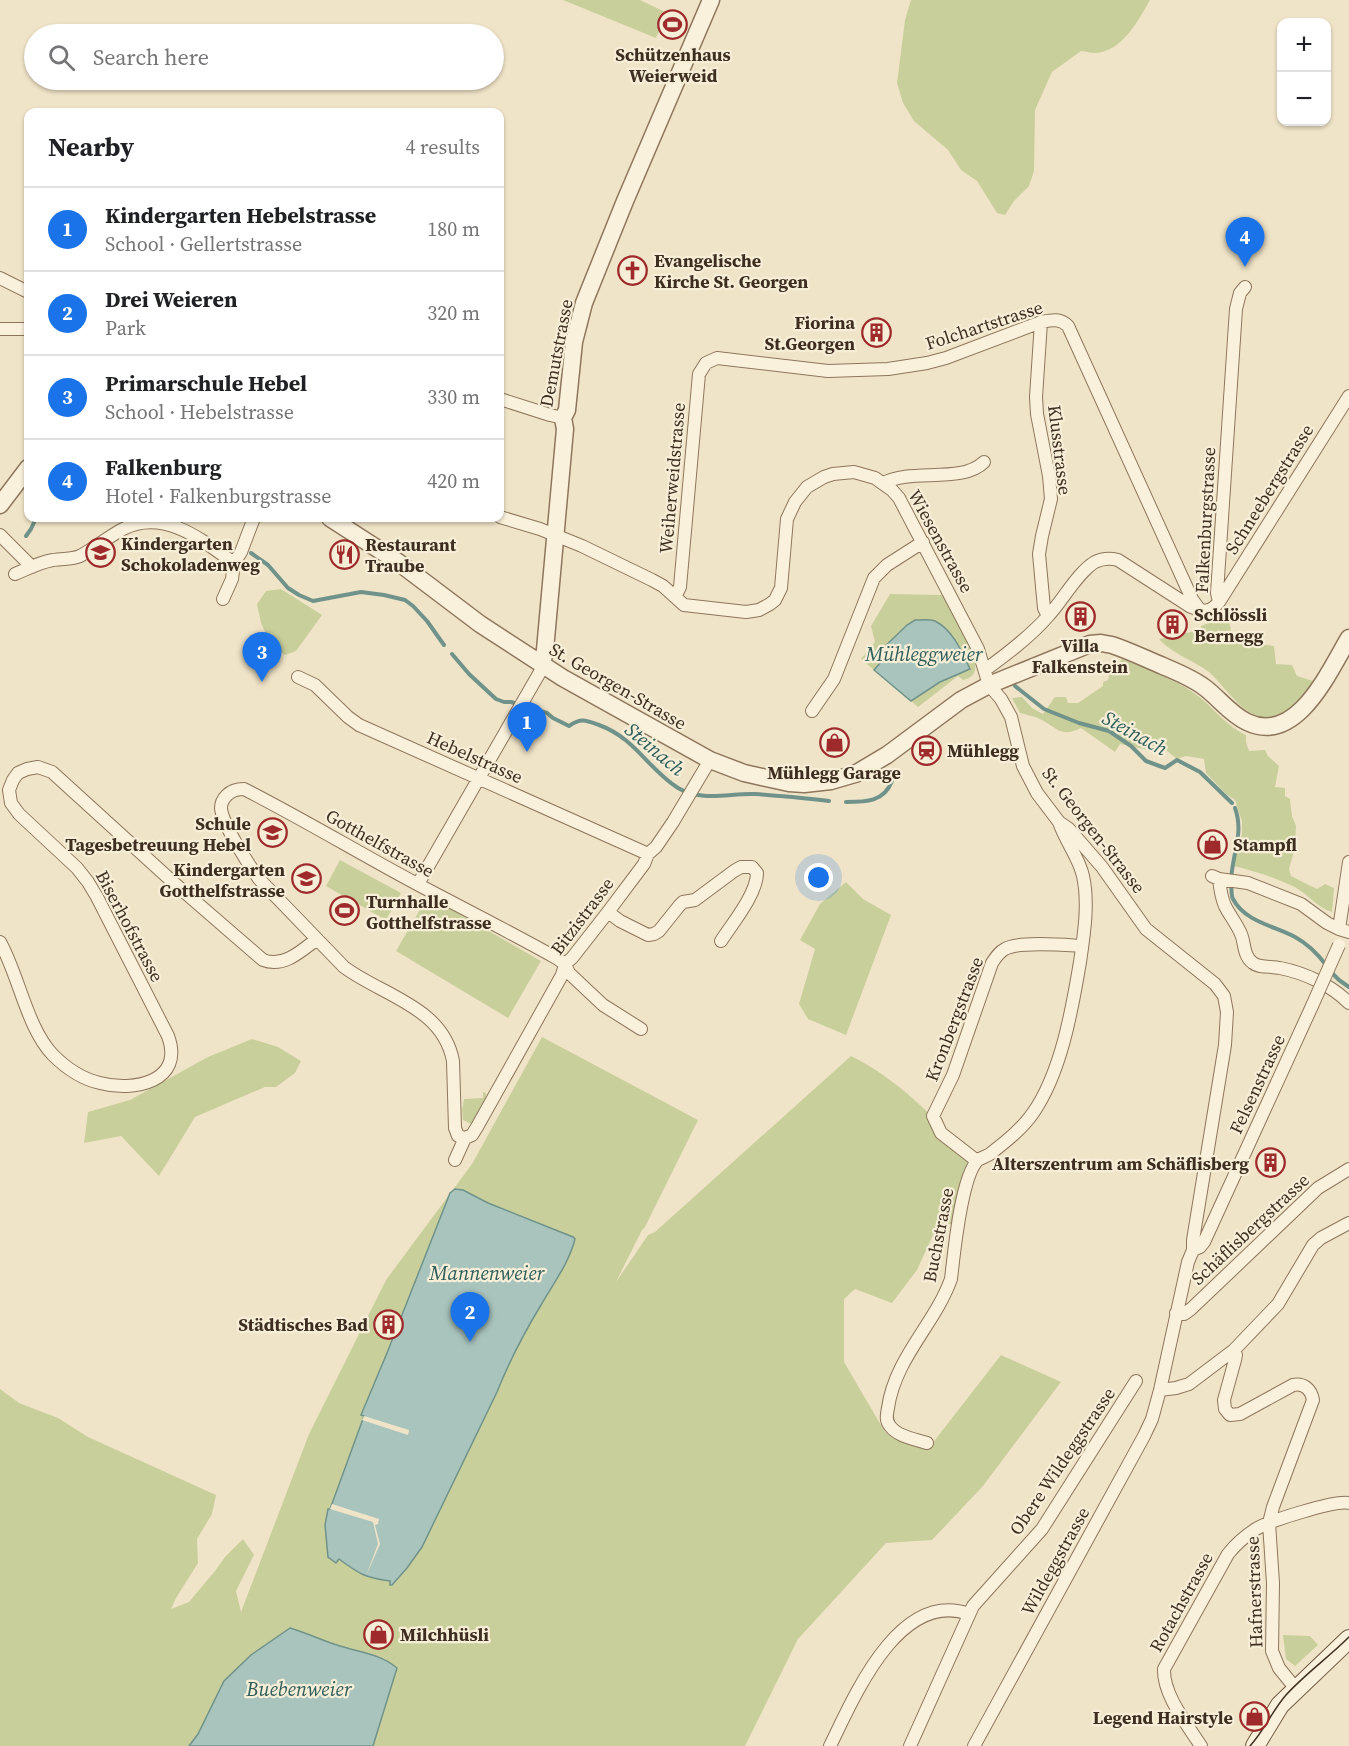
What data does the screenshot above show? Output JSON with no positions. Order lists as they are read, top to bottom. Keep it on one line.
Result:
{"streets":{"street":["Folchartstrasse","Demutstrasse","Klusstrasse","Weiherweidstrasse","Schneebergstrasse","Falkenburgstrasse","Wiesenstrasse","St. Georgen-Strasse","Hebelstrasse","Gotthelfstrasse","Bitzistrasse","Biserhofstrasse","Kronbergstrasse","Felsenstrasse","Schäflisbergstrasse","Buchstrasse","Obere Wildeggstrasse","Wildeggstrasse","Hafnerstrasse","Rotachstrasse"]},"crossings":[["Folchartstrasse","Klusstrasse"],["Folchartstrasse","Weiherweidstrasse"],["Folchartstrasse","Falkenburgstrasse"],["Demutstrasse","Wiesenstrasse"],["Demutstrasse","St. Georgen-Strasse"],["Klusstrasse","Falkenburgstrasse"],["Weiherweidstrasse","Wiesenstrasse"],["Schneebergstrasse","Falkenburgstrasse"],["Falkenburgstrasse","Wiesenstrasse"],["Falkenburgstrasse","St. Georgen-Strasse"],["Wiesenstrasse","St. Georgen-Strasse"],["St. Georgen-Strasse","Bitzistrasse"],["St. Georgen-Strasse","Felsenstrasse"],["St. Georgen-Strasse","Schäflisbergstrasse"],["St. Georgen-Strasse","Wildeggstrasse"],["Hebelstrasse","Bitzistrasse"],["Gotthelfstrasse","Bitzistrasse"],["Gotthelfstrasse","Biserhofstrasse"],["Kronbergstrasse","Buchstrasse"],["Hafnerstrasse","Rotachstrasse"]],"water":["Mühleggweier","Steinach","Mannenweier","Buebenweier"],"places":{"sports":["Schützenhaus Weierweid","Turnhalle Gotthelfstrasse"],"church":["Evangelische Kirche St. Georgen"],"building":["Fiorina St.Georgen","Villa Falkenstein","Schlössli Bernegg","Alterszentrum am Schäflisberg","Städtisches Bad"],"school or university":["Kindergarten Schokoladenweg","Schule Tagesbetreuung Hebel","Kindergarten Gotthelfstrasse"],"restaurant":["Restaurant Traube"],"shop":["Mühlegg Garage","Stampfl","Milchhüsli","Legend Hairstyle"],"station":["Mühlegg"]},"page":{"map_buttons":["+","−"],"search":"Search here","heading":["Nearby","4 results"],"list":[{"mark":"1","name":"Kindergarten Hebelstrasse","note":"School · Gellertstrasse","value":"180 m"},{"mark":"2","name":"Drei Weieren","note":"Park","value":"320 m"},{"mark":"3","name":"Primarschule Hebel","note":"School · Hebelstrasse","value":"330 m"},{"mark":"4","name":"Falkenburg","note":"Hotel · Falkenburgstrasse","value":"420 m"}],"pins":["4","3","1","2"]}}
